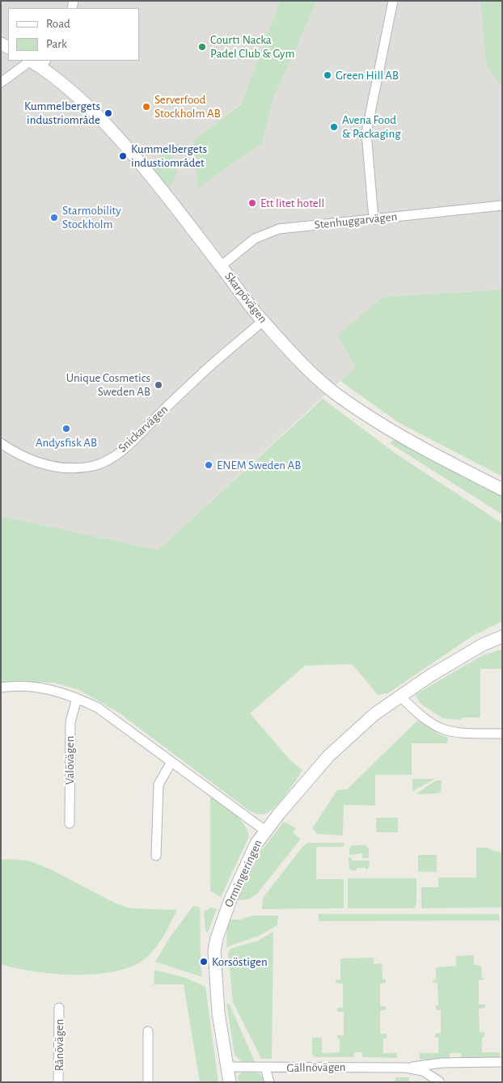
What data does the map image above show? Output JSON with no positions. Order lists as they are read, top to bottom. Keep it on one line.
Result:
{"streets":{"street":["Stenhuggarvägen","Skarpövägen","Snickarvägen","Valövägen","Ormingeringen","Rånövägen","Gällnövägen"]},"crossings":[["Stenhuggarvägen","Skarpövägen"],["Skarpövägen","Snickarvägen"],["Ormingeringen","Gällnövägen"]],"places":["Court1 Nacka Padel Club & Gym","Green Hill AB","Serverfood Stockholm AB","Kummelbergets industriområde","Avena Food & Packaging","Kummelbergets industiområdet","Ett litet hotell","Starmobility Stockholm","Unique Cosmetics Sweden AB","Andysfisk AB","ENEM Sweden AB","Korsöstigen"],"legend":["Road","Park"]}
